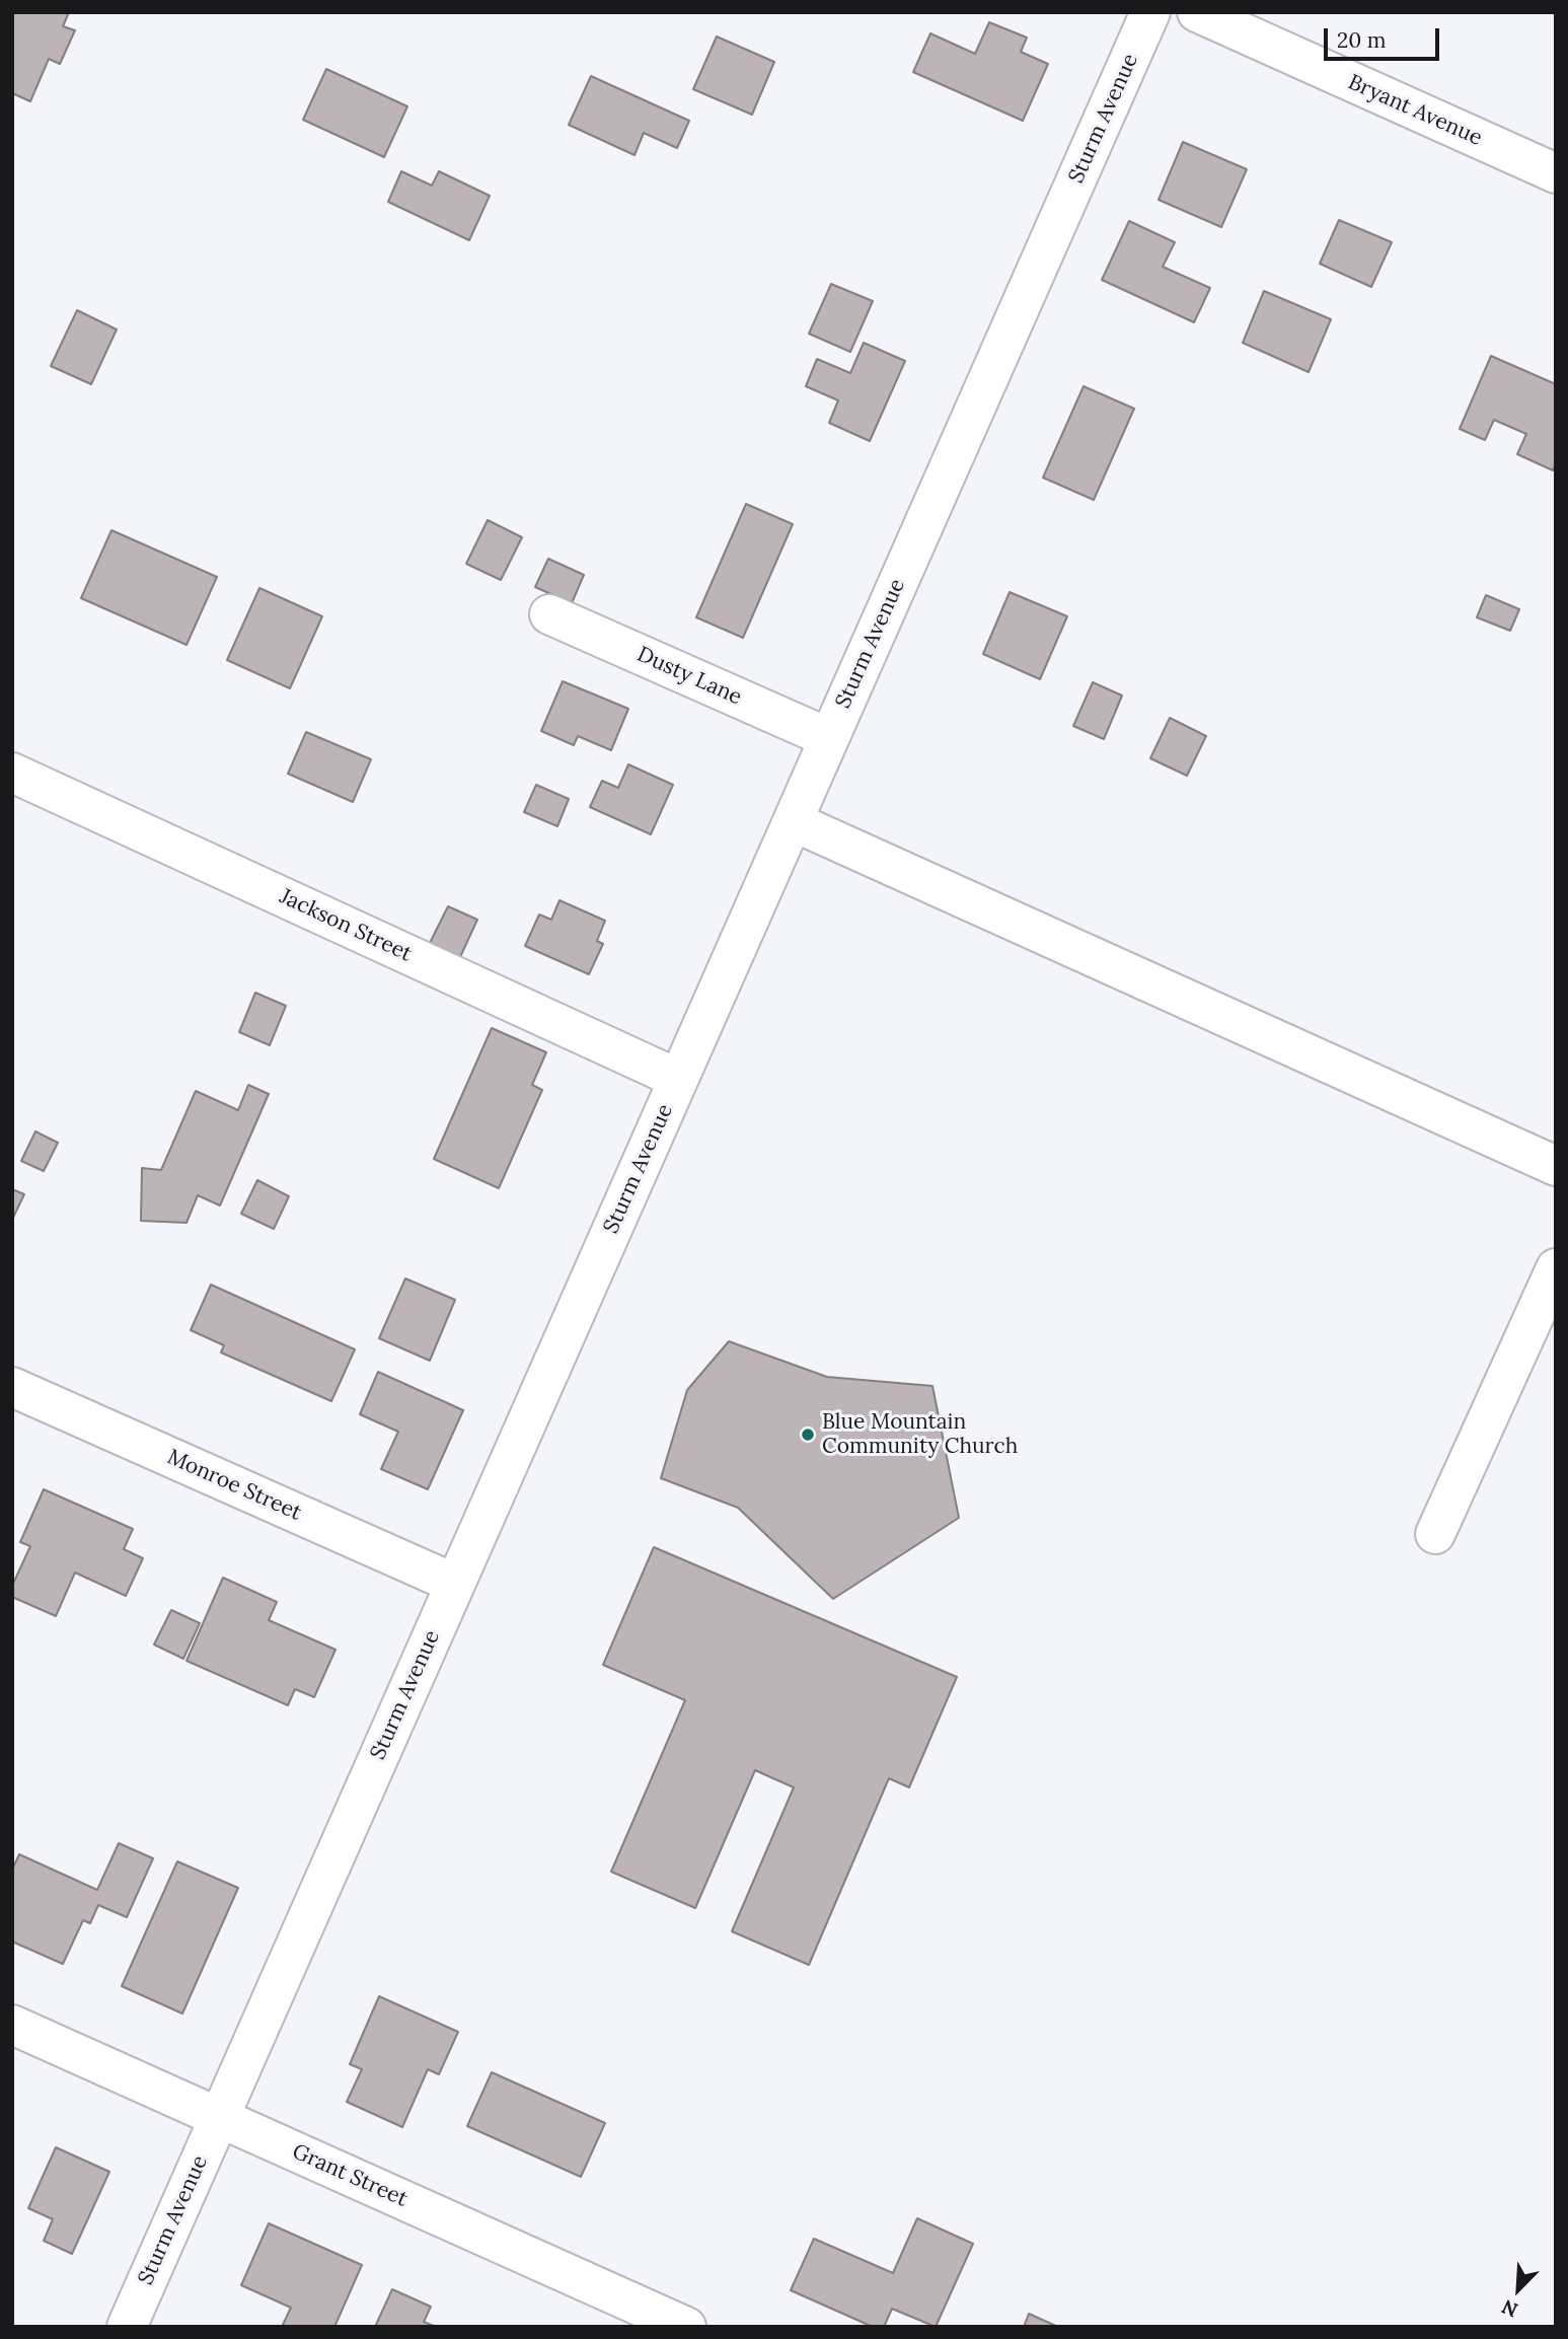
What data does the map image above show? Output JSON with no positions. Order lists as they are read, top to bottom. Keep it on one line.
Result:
{"streets":{"street":["Bryant Avenue","Sturm Avenue","Dusty Lane","Jackson Street","Monroe Street","Grant Street"]},"crossings":[["Sturm Avenue","Dusty Lane"],["Sturm Avenue","Jackson Street"],["Sturm Avenue","Monroe Street"],["Sturm Avenue","Grant Street"]],"places":["Blue Mountain Community Church"],"scale_bar":"20 m","north":"bottom left"}
